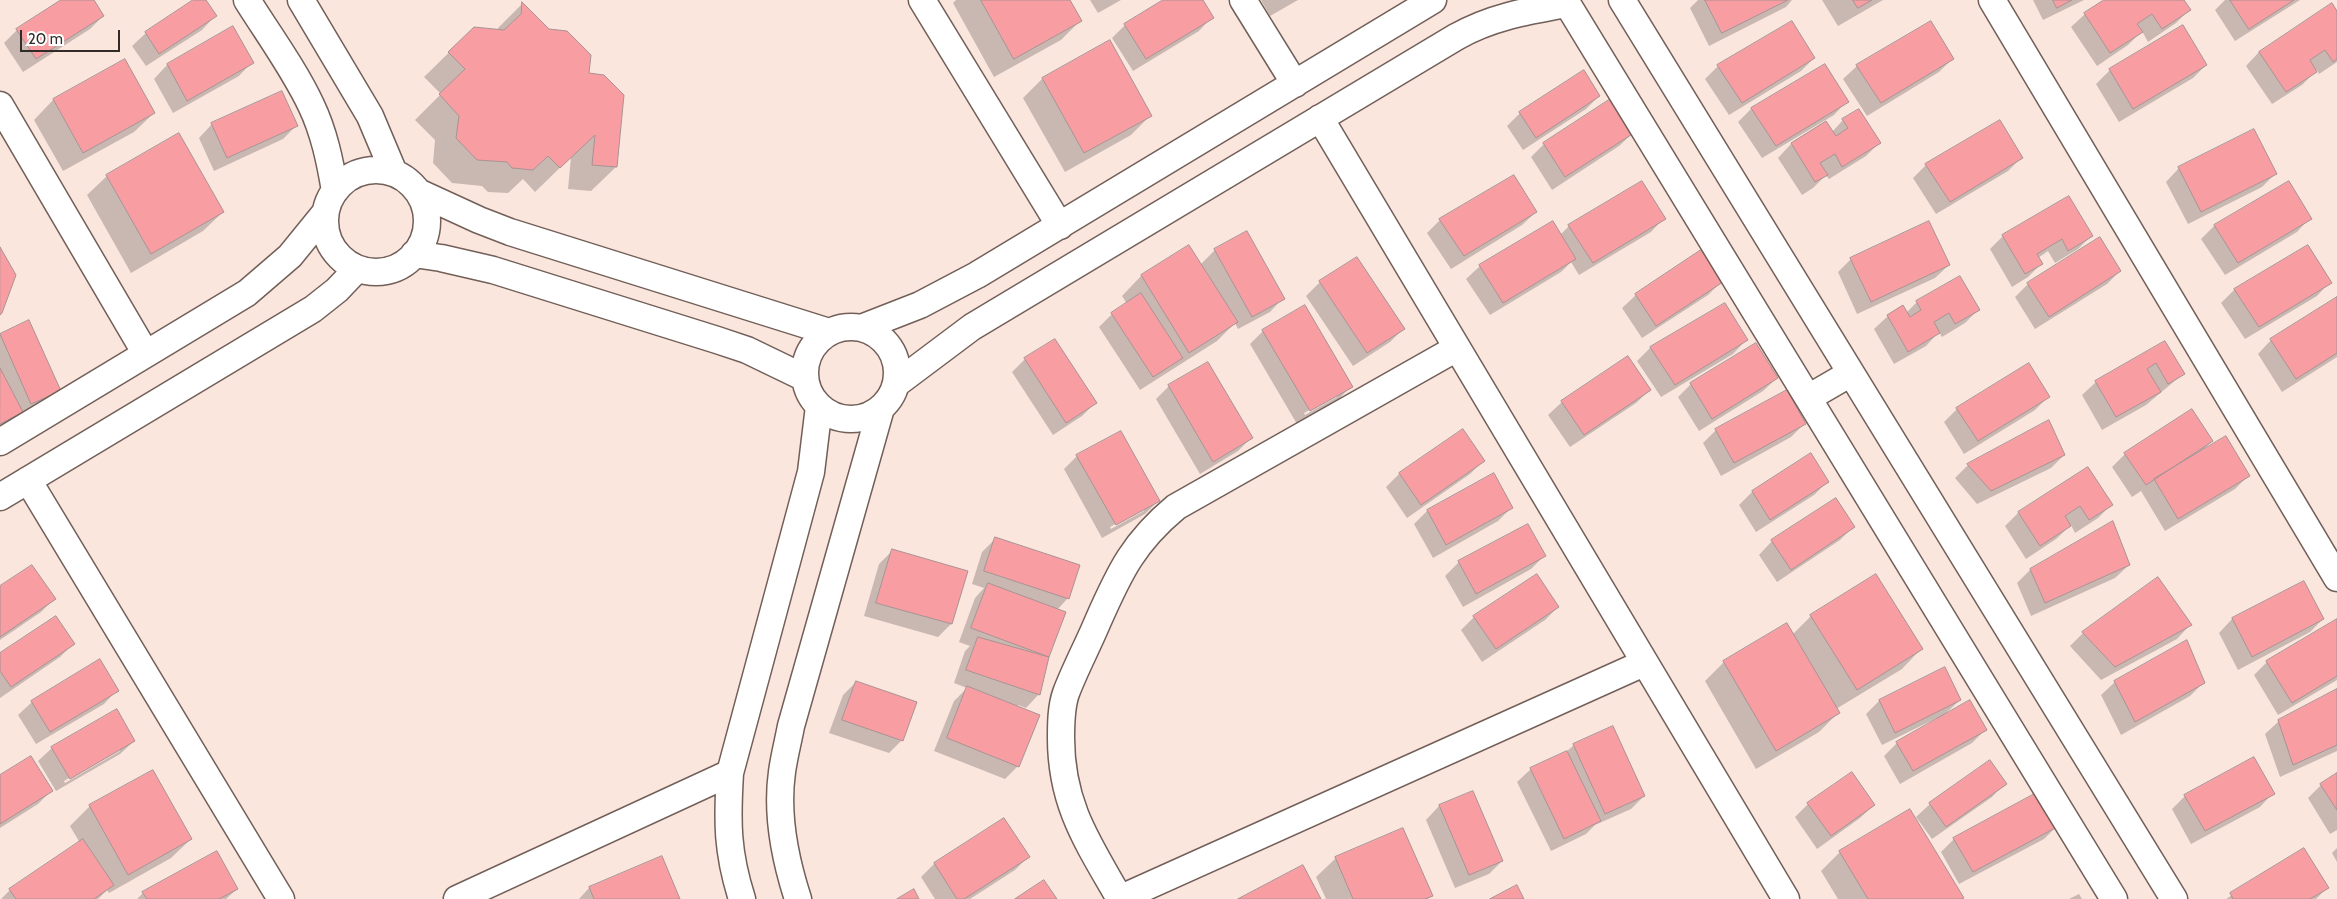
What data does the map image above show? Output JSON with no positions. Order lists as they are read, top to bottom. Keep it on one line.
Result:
{"scale_bar":"20 m"}
